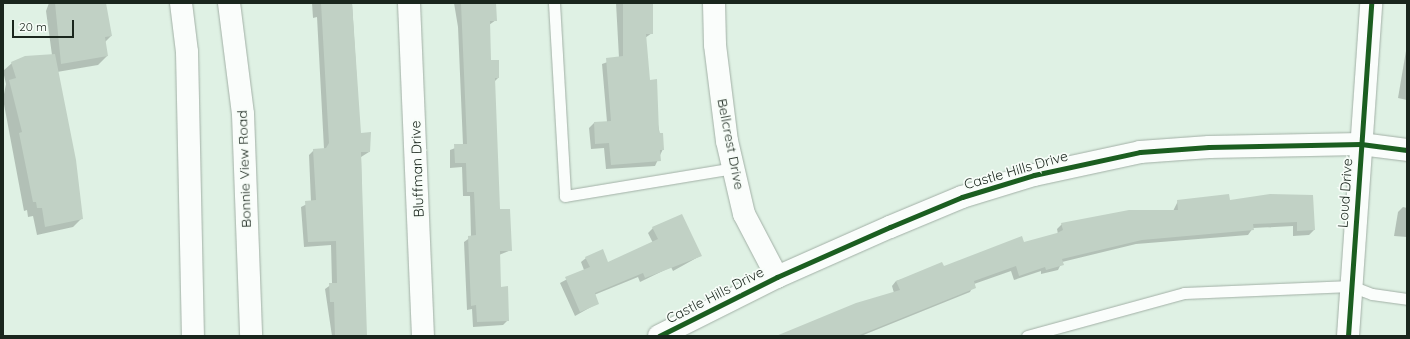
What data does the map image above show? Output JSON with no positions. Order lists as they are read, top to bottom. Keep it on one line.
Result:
{"streets":{"street":["Bellcrest Drive","Bonnie View Road","Bluffman Drive","Castle Hills Drive","Loud Drive"]},"crossings":[["Bellcrest Drive","Castle Hills Drive"],["Castle Hills Drive","Loud Drive"]],"scale_bar":"20 m"}
